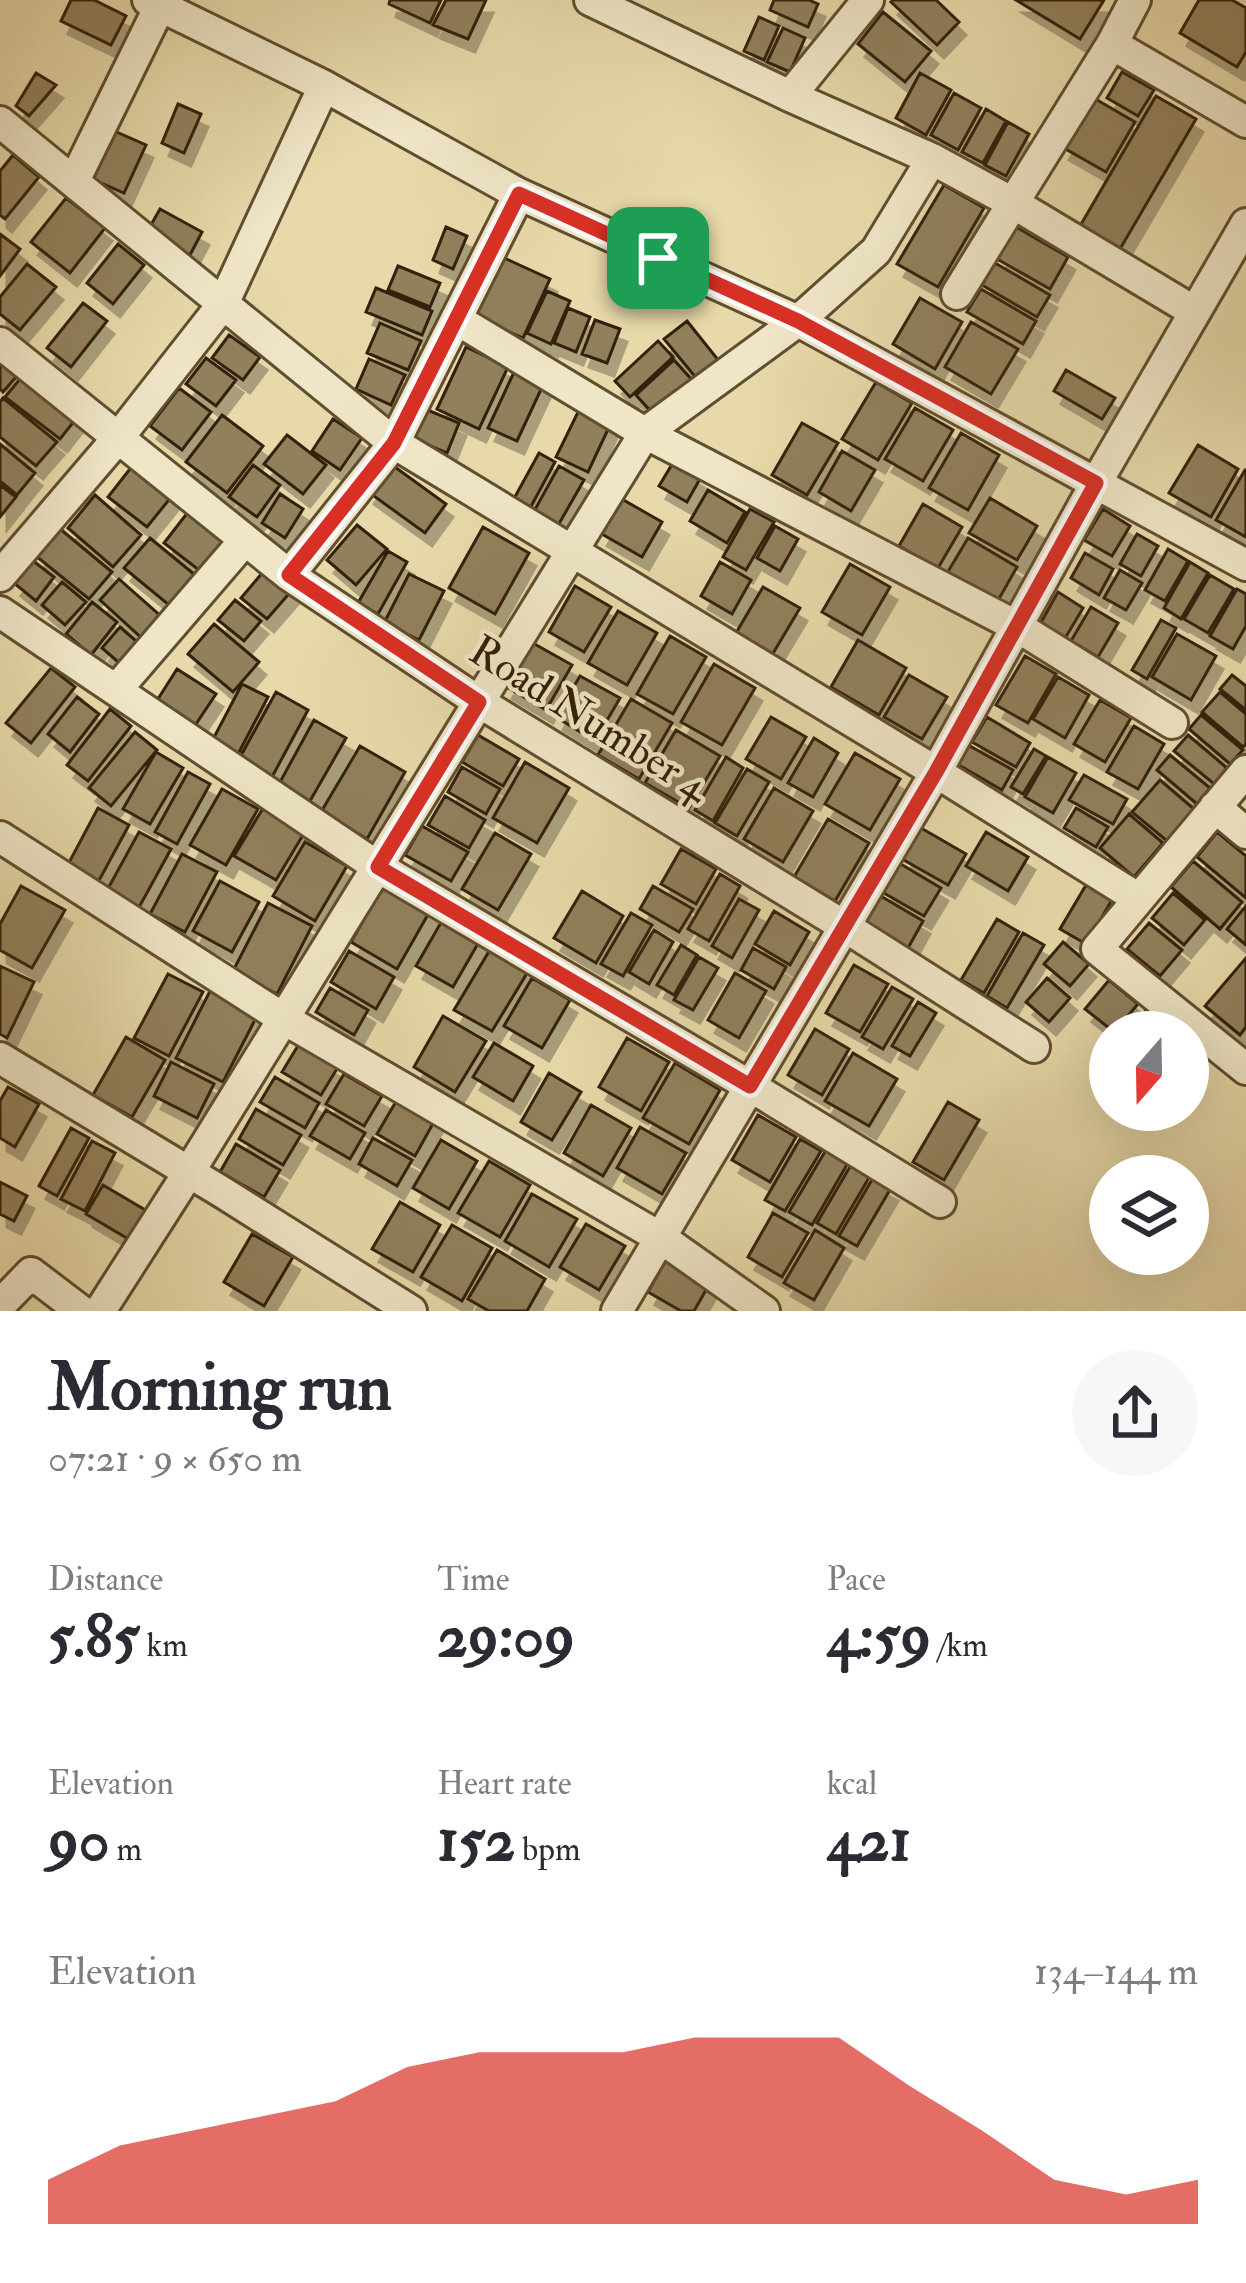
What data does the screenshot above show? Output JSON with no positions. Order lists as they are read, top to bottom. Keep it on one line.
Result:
{"streets":{"street":["Road Number 4"]},"north":"bottom","page":{"heading":["Morning run","07:21 · 9 × 650 m"],"stats":[["Distance","5.85 km"],["Time","29:09"],["Pace","4:59 /km"],["Elevation","90 m"],["Heart rate","152 bpm"],["kcal","421"]],"chart":["Elevation","134–144 m"]}}
